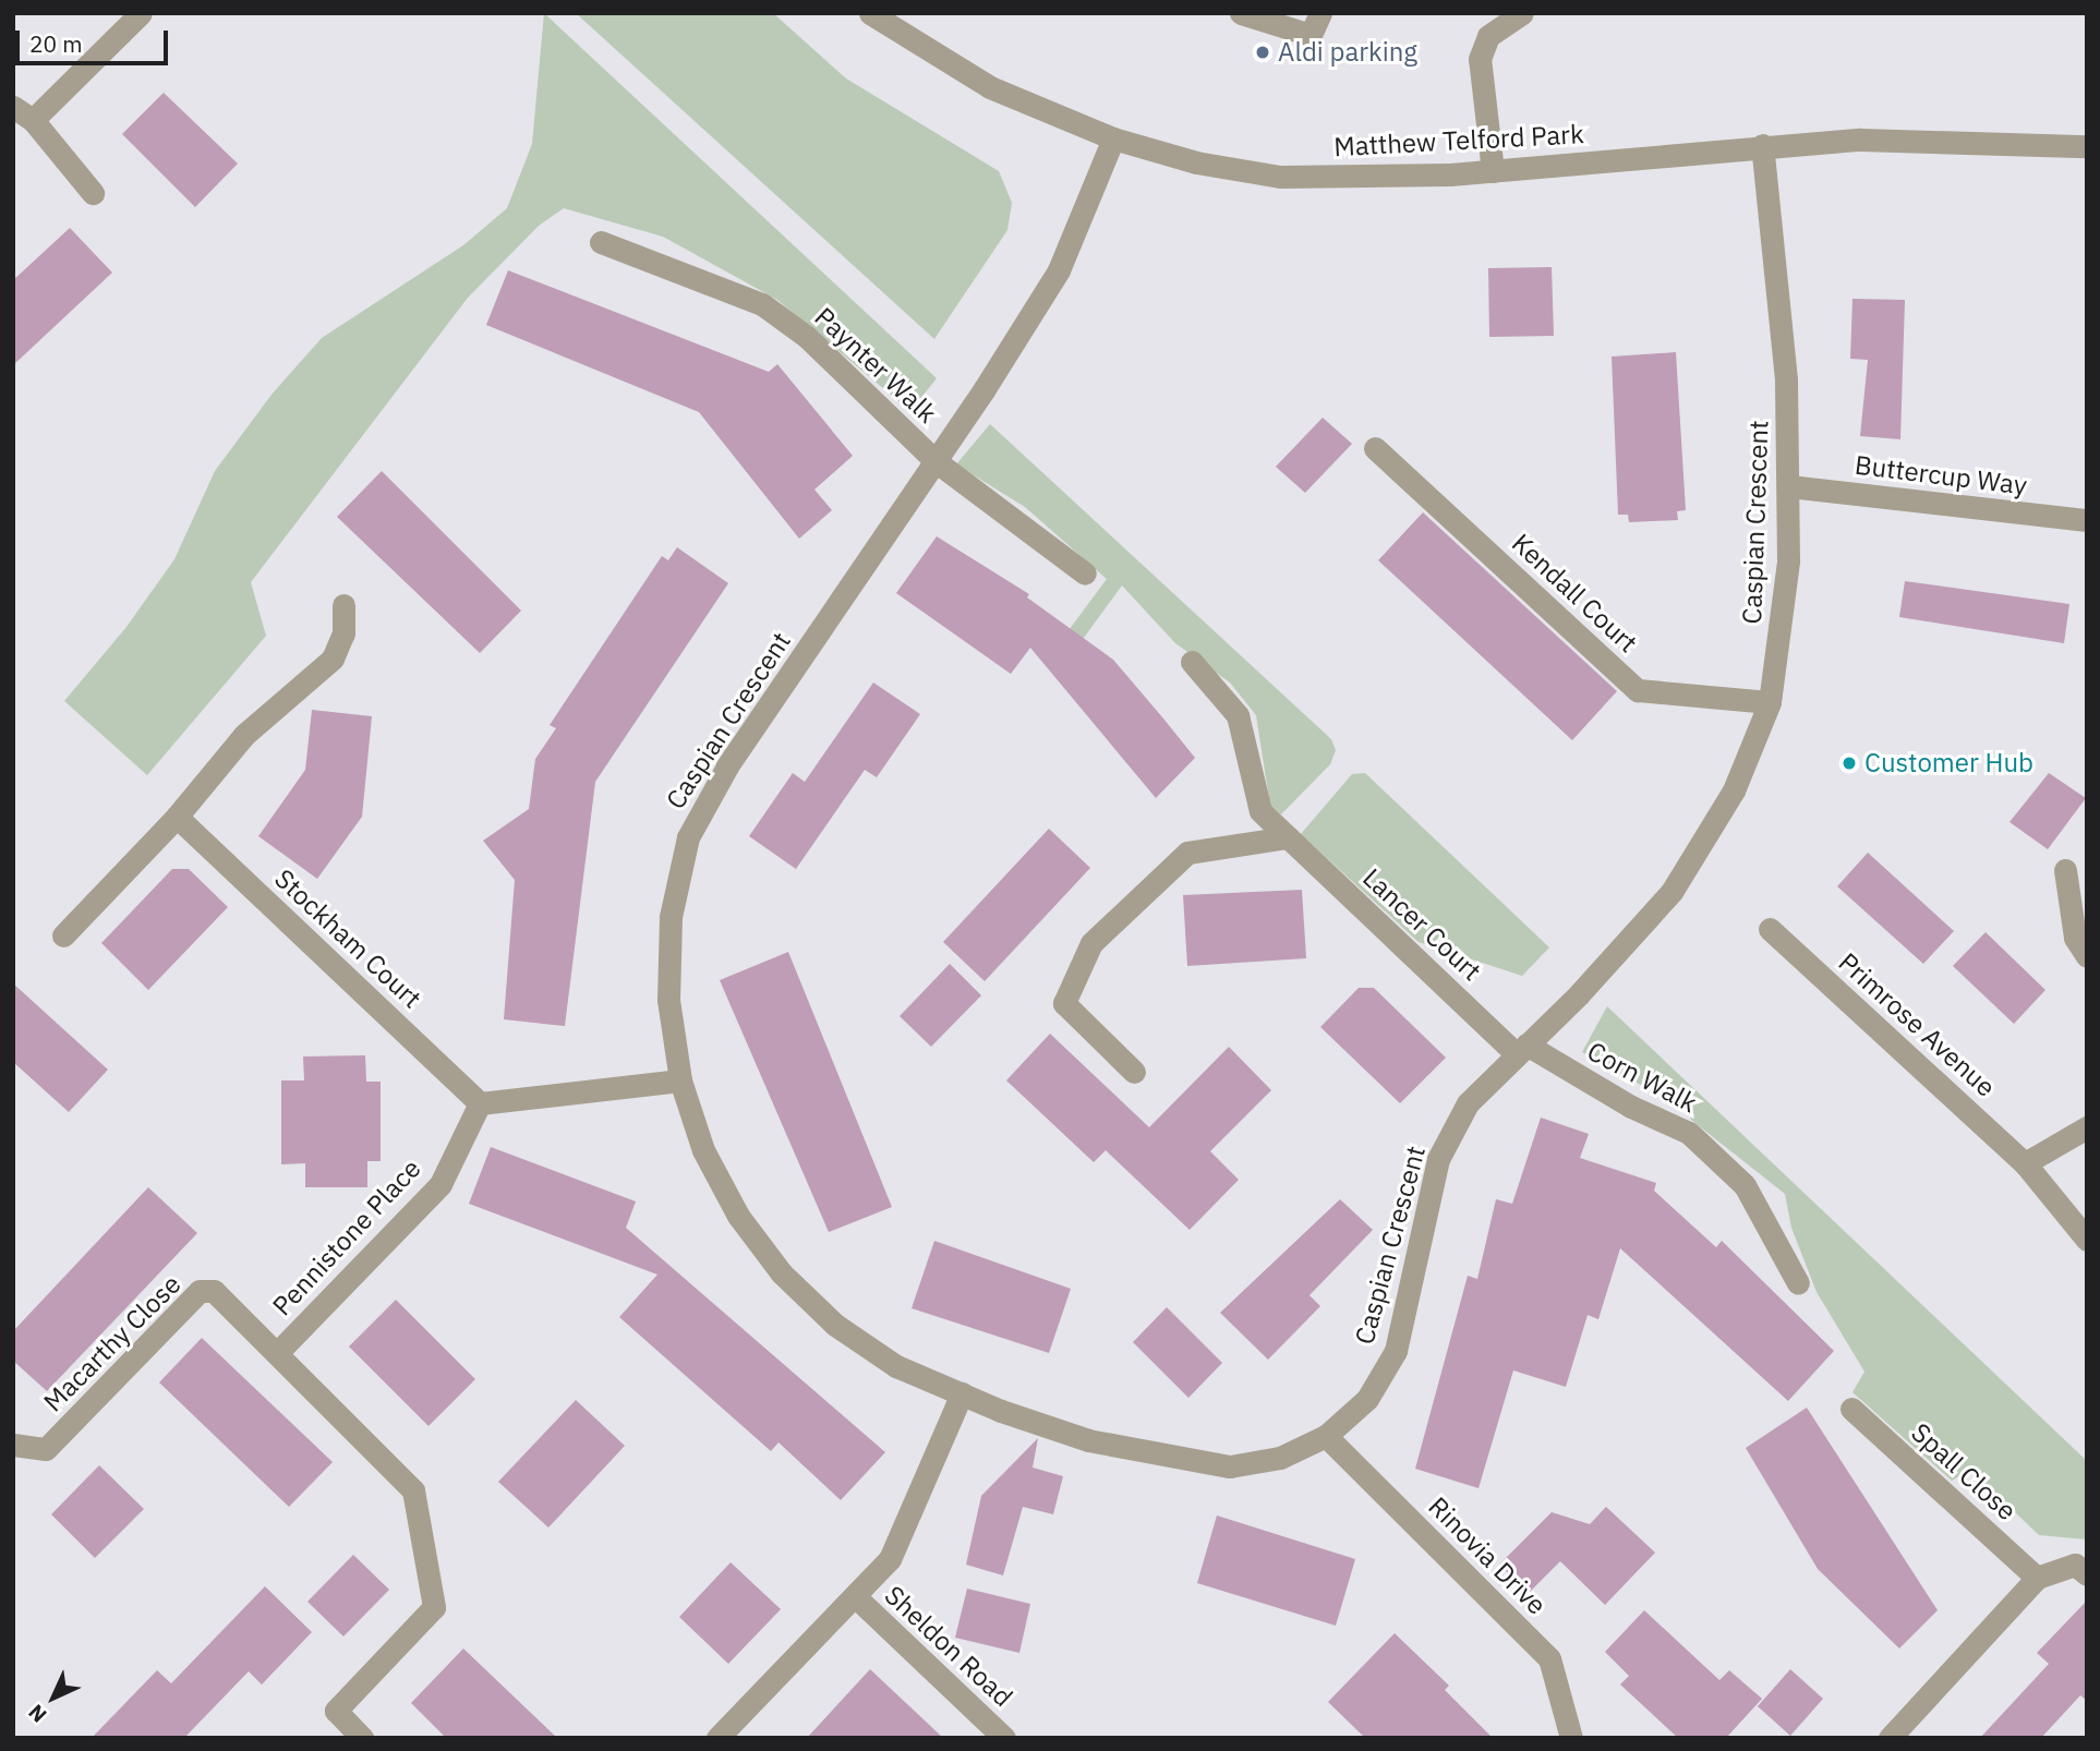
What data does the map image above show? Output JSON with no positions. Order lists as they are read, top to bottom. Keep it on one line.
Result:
{"streets":{"street":["Matthew Telford Park","Paynter Walk","Buttercup Way","Caspian Crescent","Kendall Court","Lancer Court","Stockham Court","Primrose Avenue","Corn Walk","Pennistone Place","Macarthy Close","Spall Close","Rinovia Drive","Sheldon Road"]},"crossings":[["Matthew Telford Park","Caspian Crescent"],["Paynter Walk","Caspian Crescent"],["Buttercup Way","Caspian Crescent"],["Caspian Crescent","Kendall Court"],["Caspian Crescent","Lancer Court"],["Caspian Crescent","Corn Walk"],["Caspian Crescent","Rinovia Drive"],["Lancer Court","Corn Walk"],["Stockham Court","Pennistone Place"],["Pennistone Place","Macarthy Close"]],"places":["Aldi parking","Customer Hub"],"scale_bar":"20 m","north":"bottom left"}
